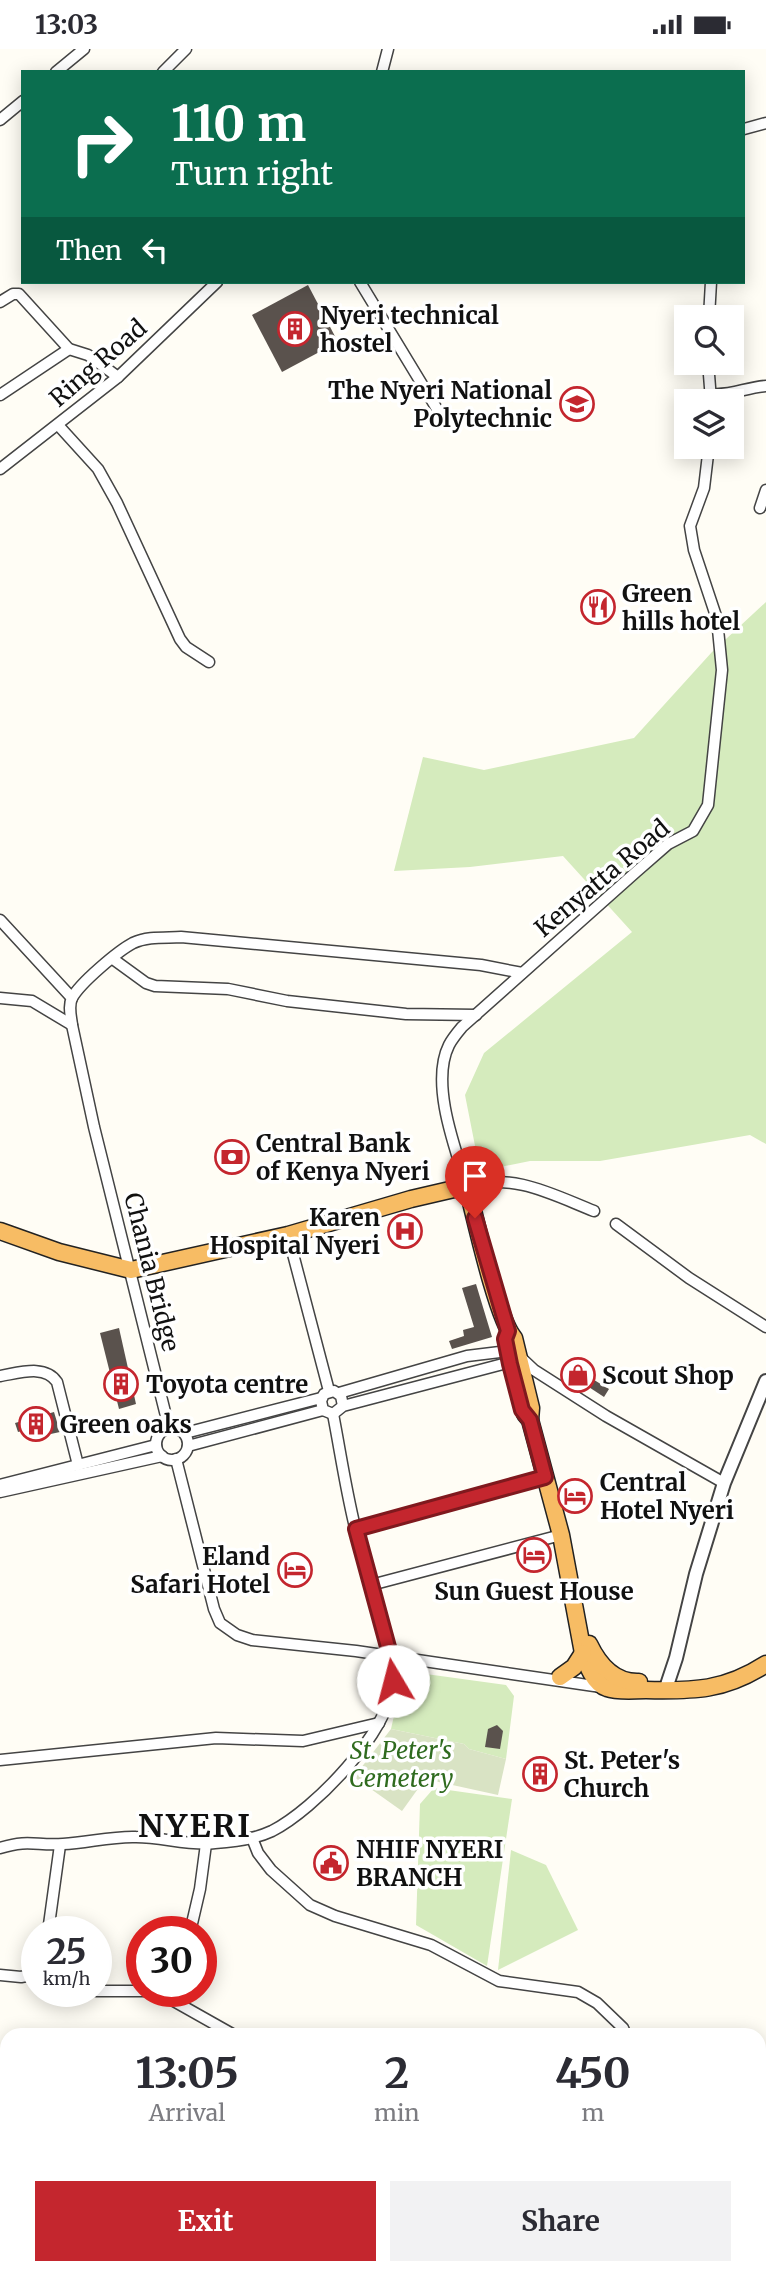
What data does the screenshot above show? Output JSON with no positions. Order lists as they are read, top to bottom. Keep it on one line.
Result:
{"streets":{"street":["Ring Road","Kenyatta Road","Chania Bridge"]},"districts":["NYERI"],"parks":["St. Peter's Cemetery"],"places":{"building":["Nyeri technical hostel","Toyota centre","Green oaks","St. Peter's Church"],"school or university":["The Nyeri National Polytechnic"],"restaurant":["Green hills hotel"],"bank":["Central Bank of Kenya Nyeri"],"hospital":["Karen Hospital Nyeri"],"shop":["Scout Shop"],"hotel":["Central Hotel Nyeri","Sun Guest House","Eland Safari Hotel"],"public building":["NHIF NYERI BRANCH"]},"page":{"status":"13:03","turn":["110 m","Turn right"],"then":"Then","speed":"25 km/h","limit":"30","eta":["13:05","Arrival","2","min","450","m"],"buttons":["Exit","Share"]}}
